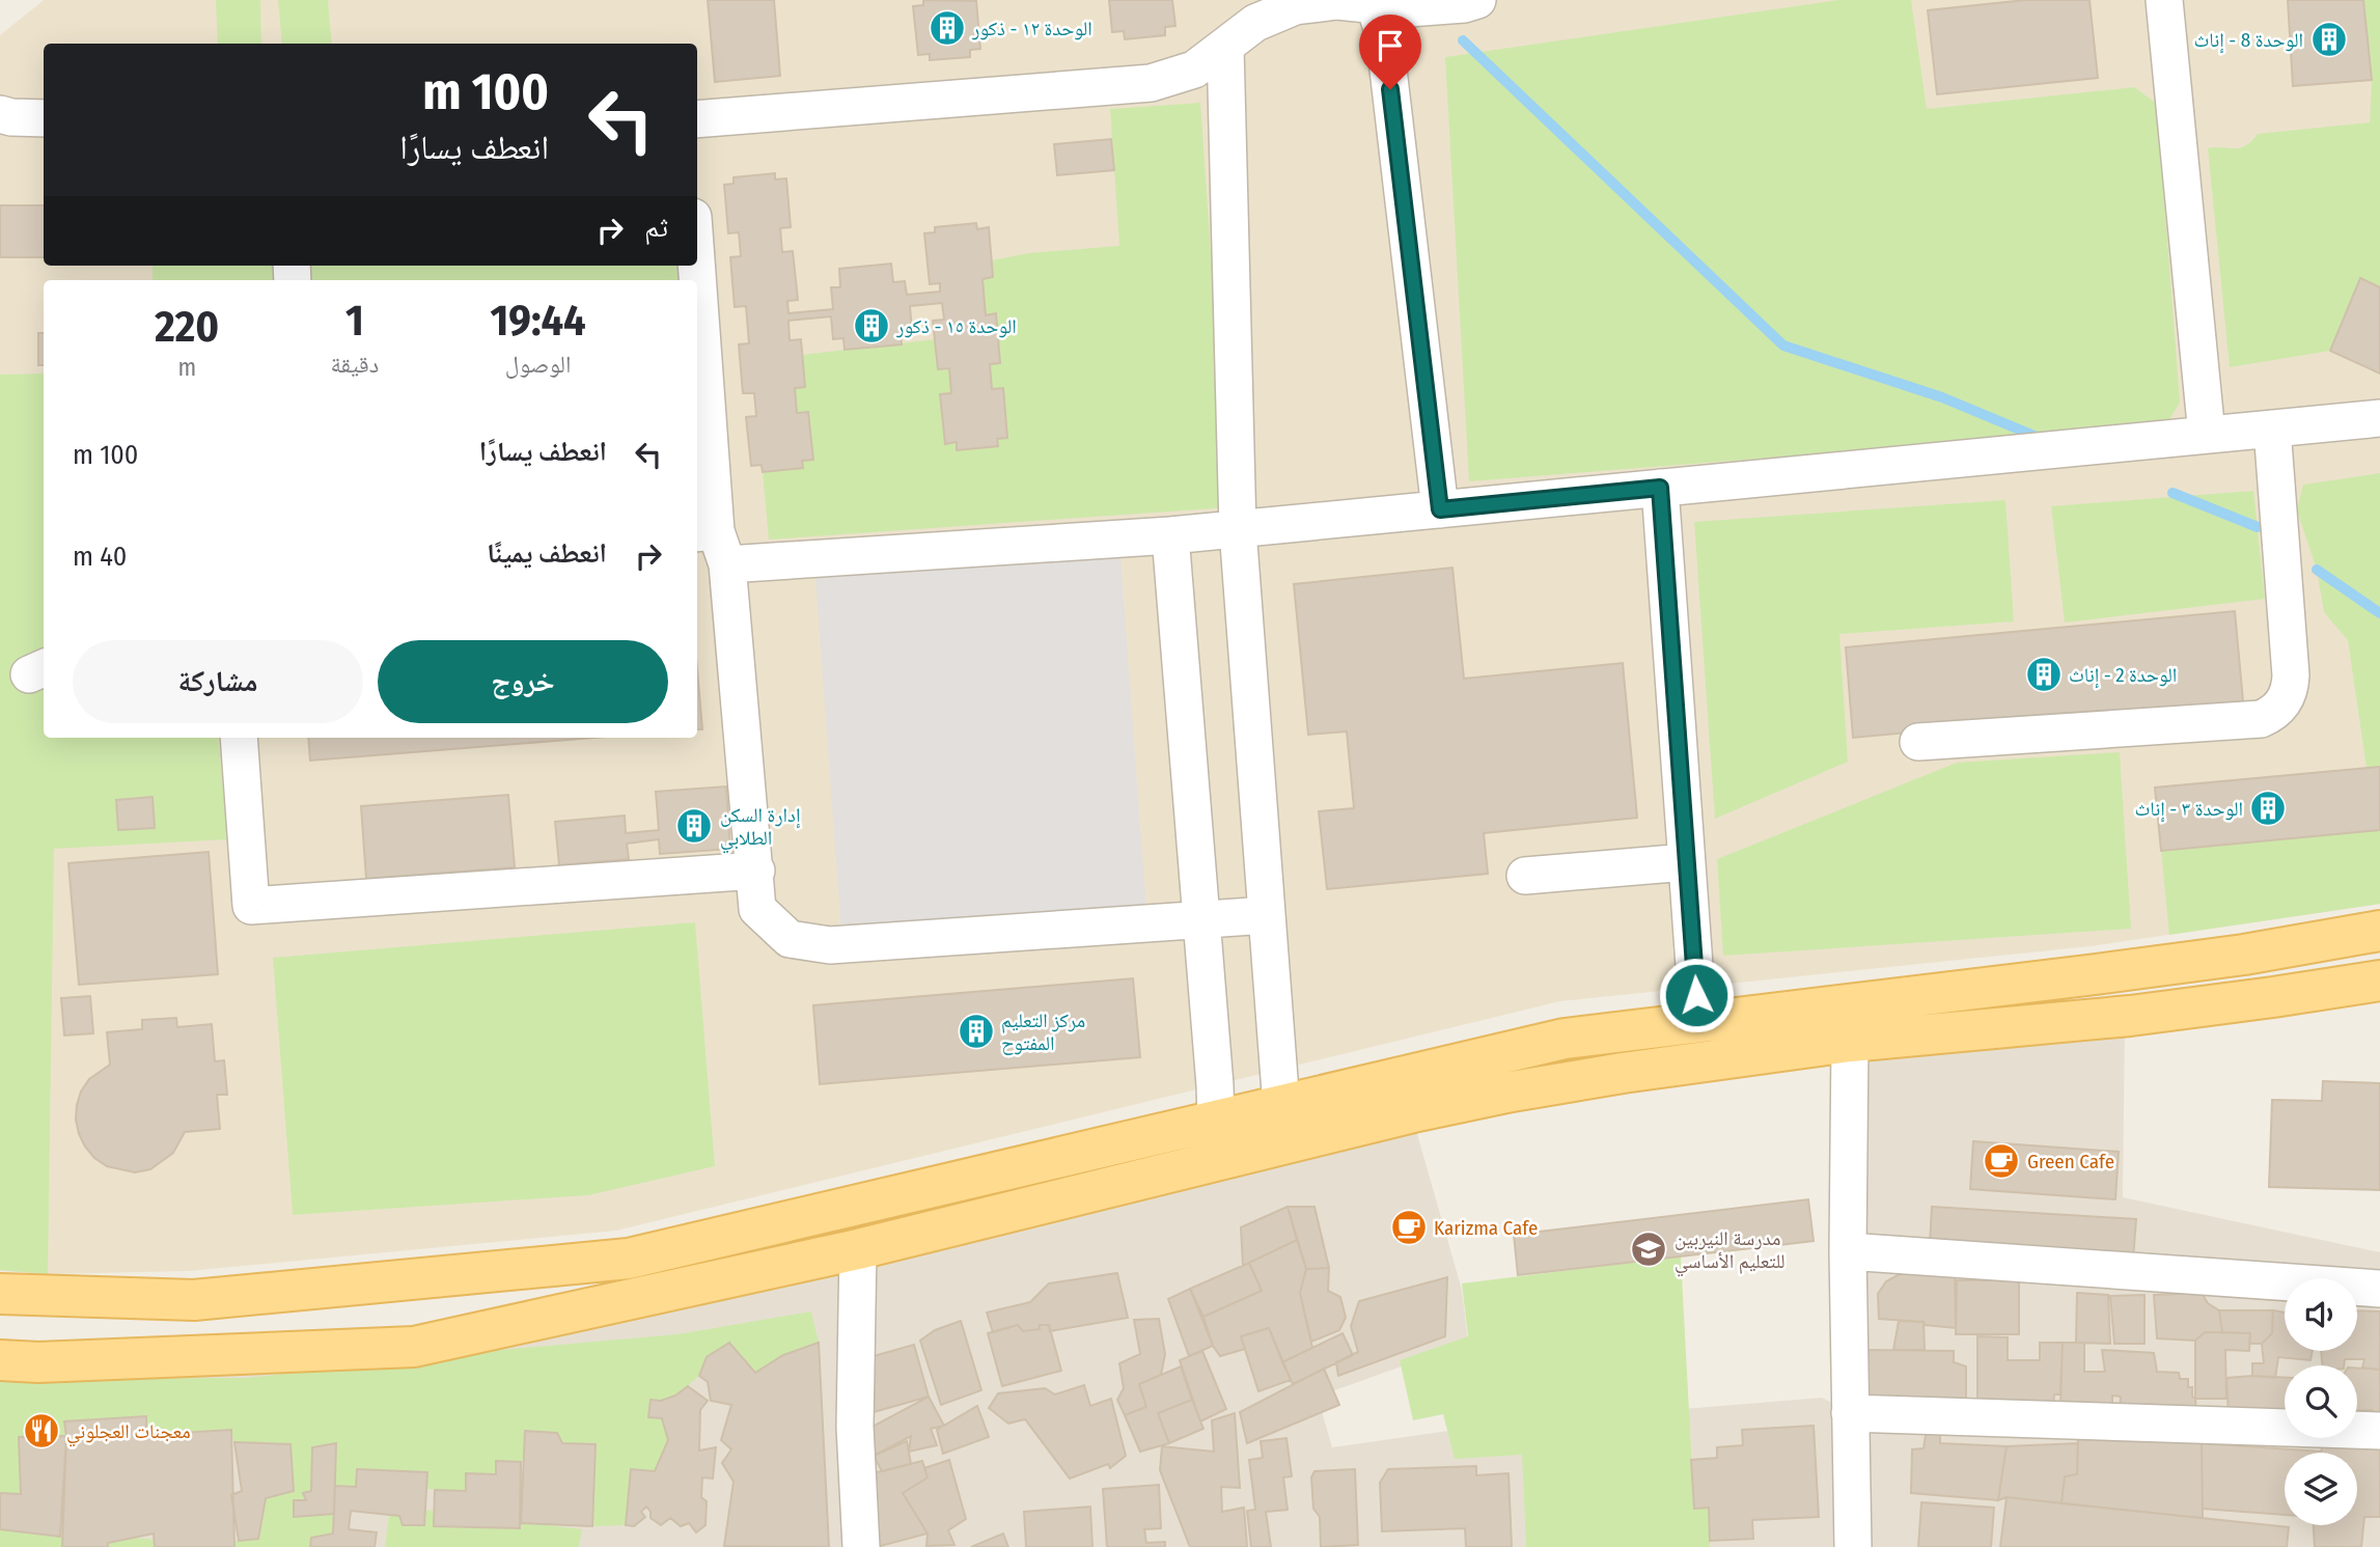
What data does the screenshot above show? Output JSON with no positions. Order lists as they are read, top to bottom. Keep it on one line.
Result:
{"places":{"building":["الوحدة ١٢ - ذكور","الوحدة 8 - إناث","الوحدة ١٥ - ذكور","الوحدة 2 - إناث","الوحدة ٣ - إناث","إدارة السكن الطلابي","مركز التعليم المفتوح"],"cafe":["Green Cafe","Karizma Cafe"],"school or university":["مدرسة النيربين للتعليم الأساسي"],"restaurant":["معجنات العجلوني"]},"page":{"turn":["100 m","انعطف يسارًا"],"then":"ثم","eta":["19:44","الوصول","1","دقيقة","220","m"],"list":[{"name":"انعطف يسارًا","value":"100 m"},{"name":"انعطف يمينًا","value":"40 m"}],"buttons":["خروج","مشاركة"]}}
